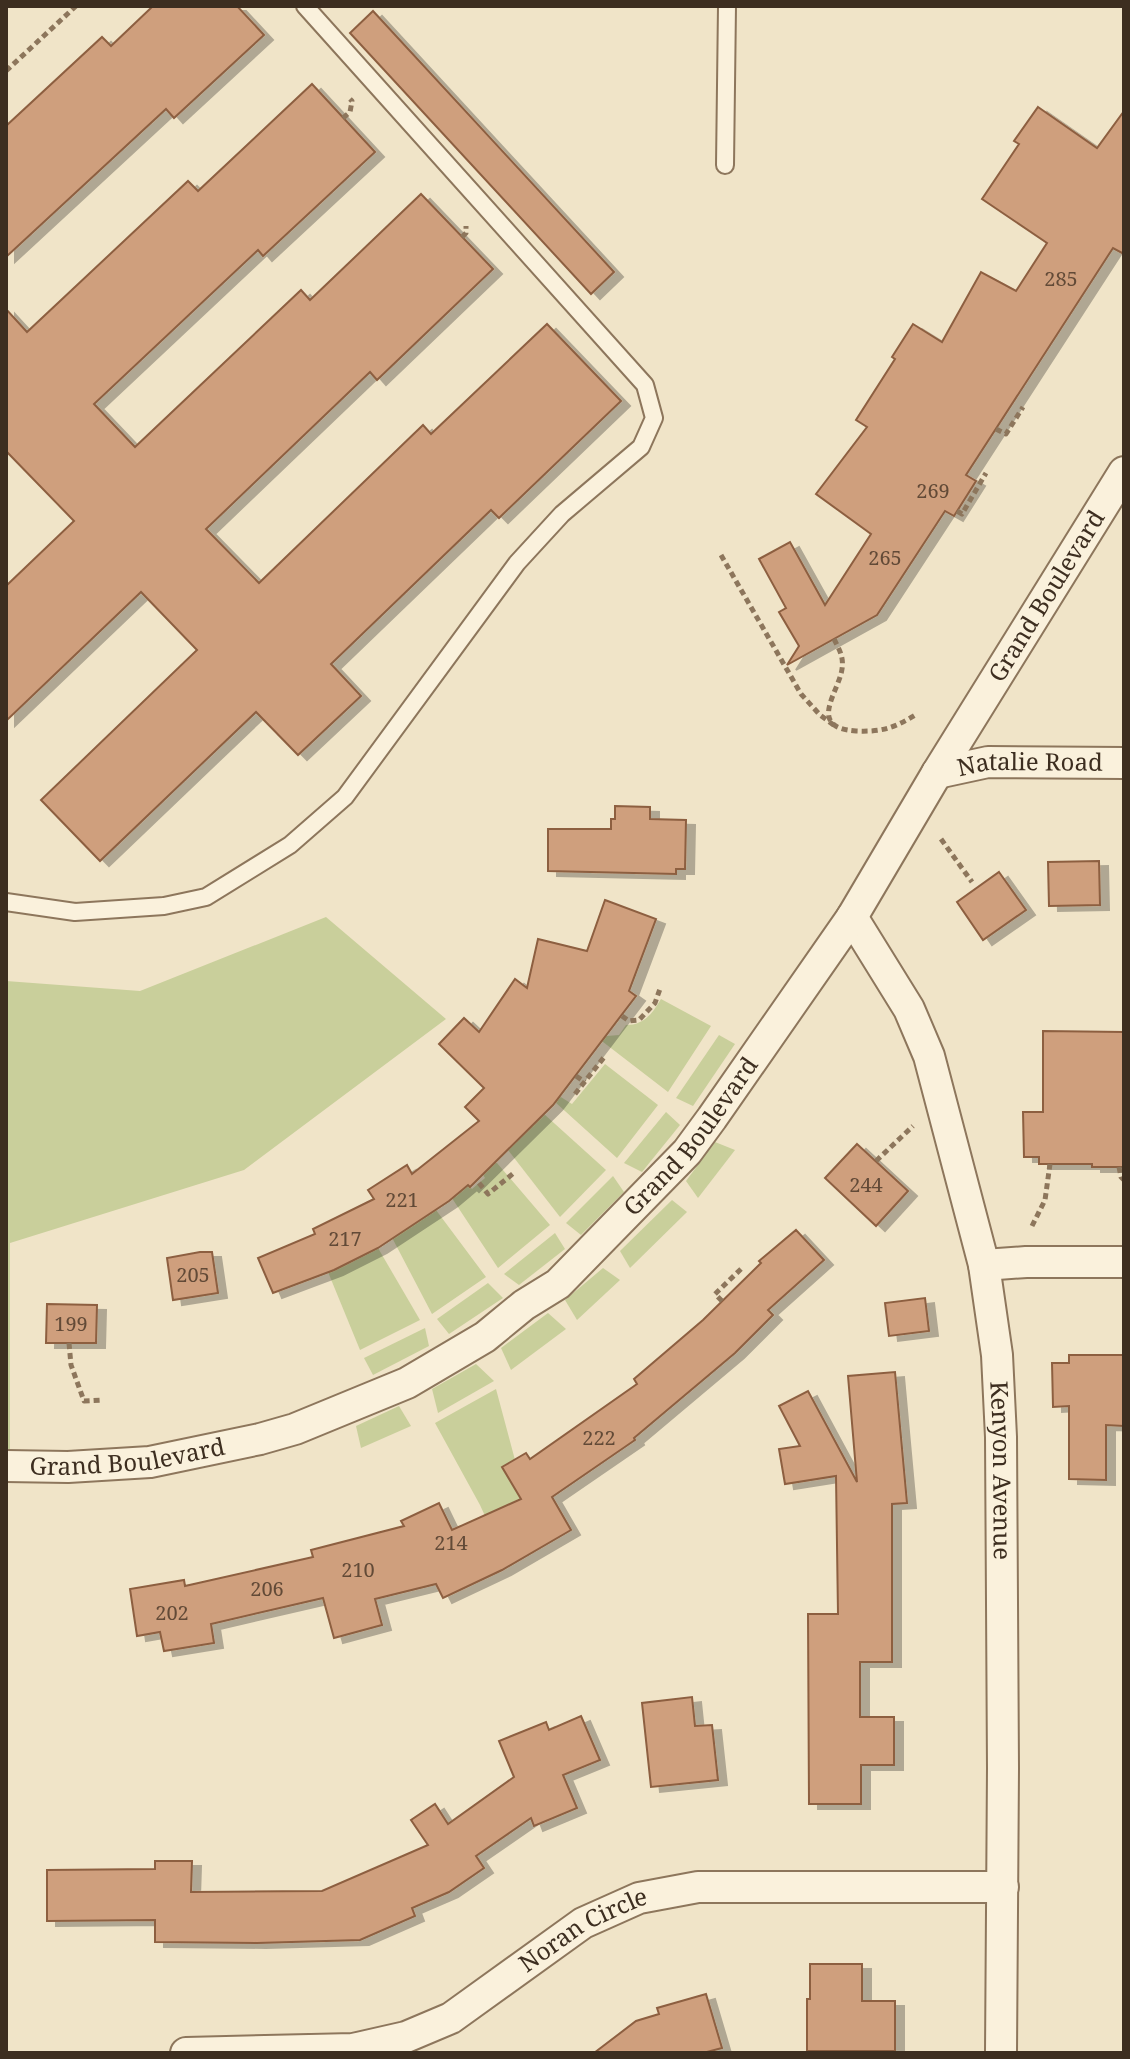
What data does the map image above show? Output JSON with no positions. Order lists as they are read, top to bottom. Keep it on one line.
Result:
{"streets":{"street":["Grand Boulevard","Natalie Road","Kenyon Avenue","Noran Circle"]},"crossings":[["Grand Boulevard","Natalie Road"],["Grand Boulevard","Kenyon Avenue"],["Kenyon Avenue","Noran Circle"]],"house_numbers":["285","269","265","244","221","217","205","199","222","214","210","206","202"]}
